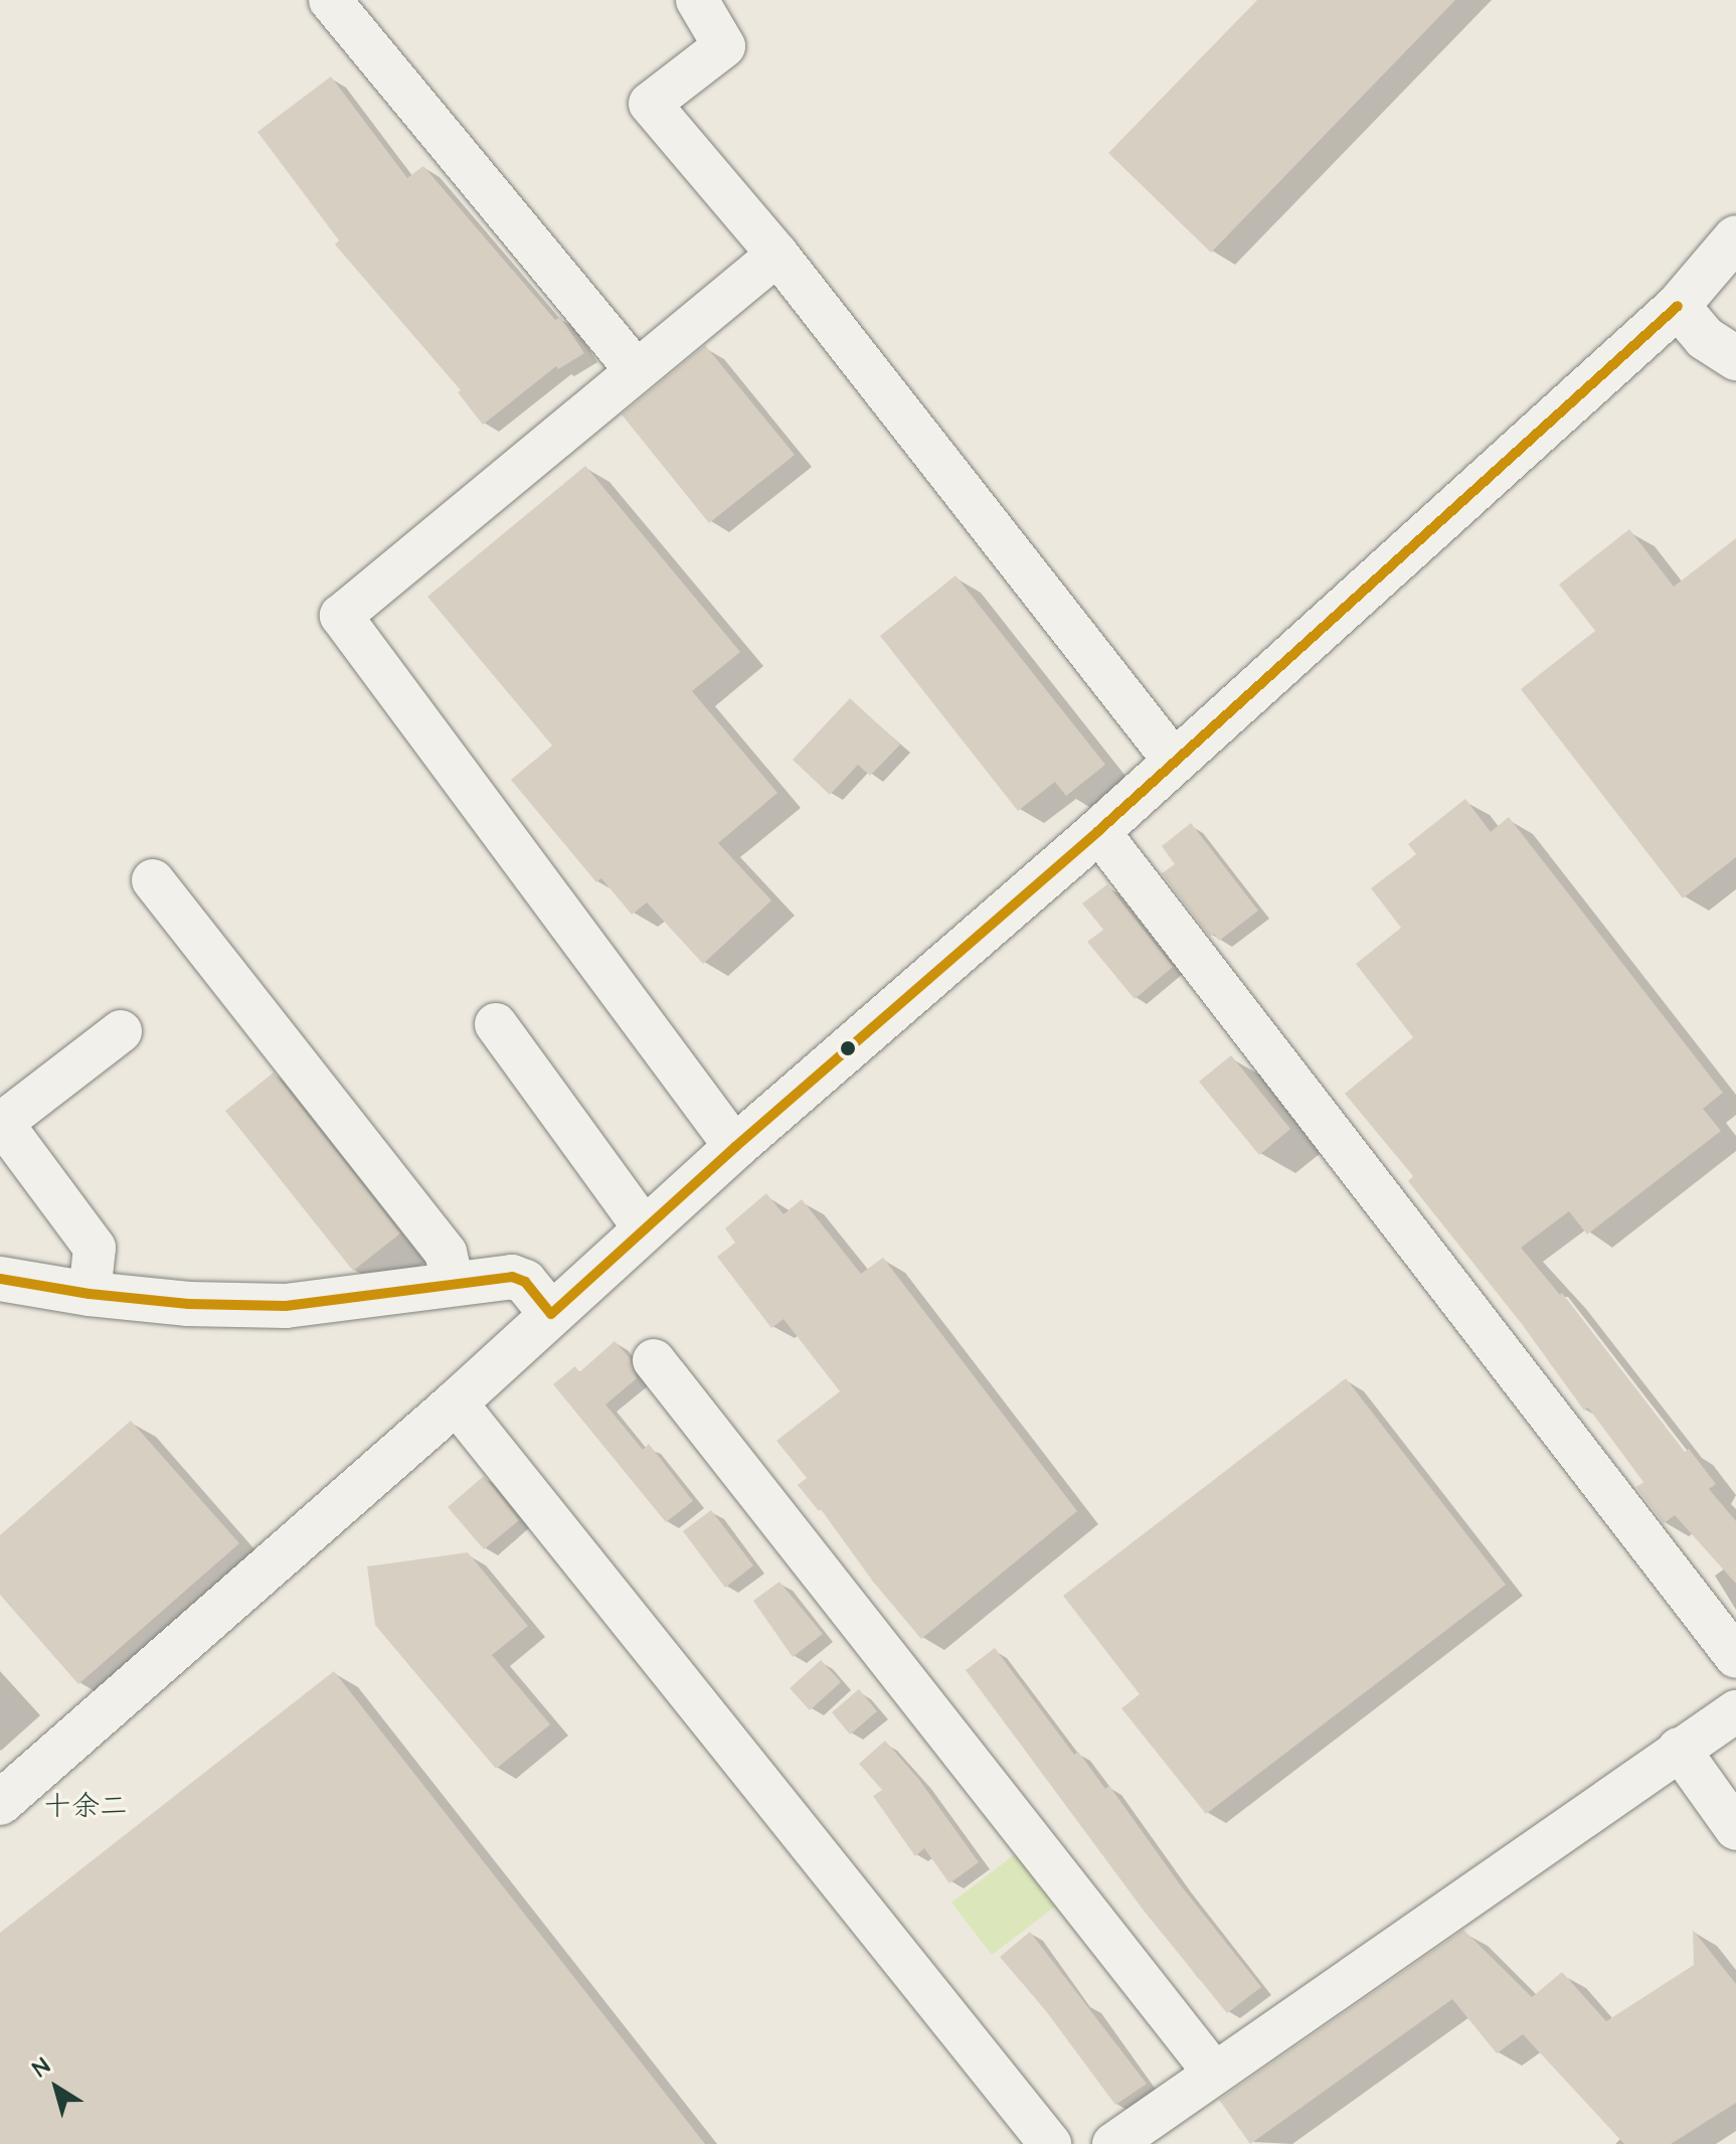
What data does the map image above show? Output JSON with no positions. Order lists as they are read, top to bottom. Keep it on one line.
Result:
{"districts":["十余二"],"north":"top left"}
